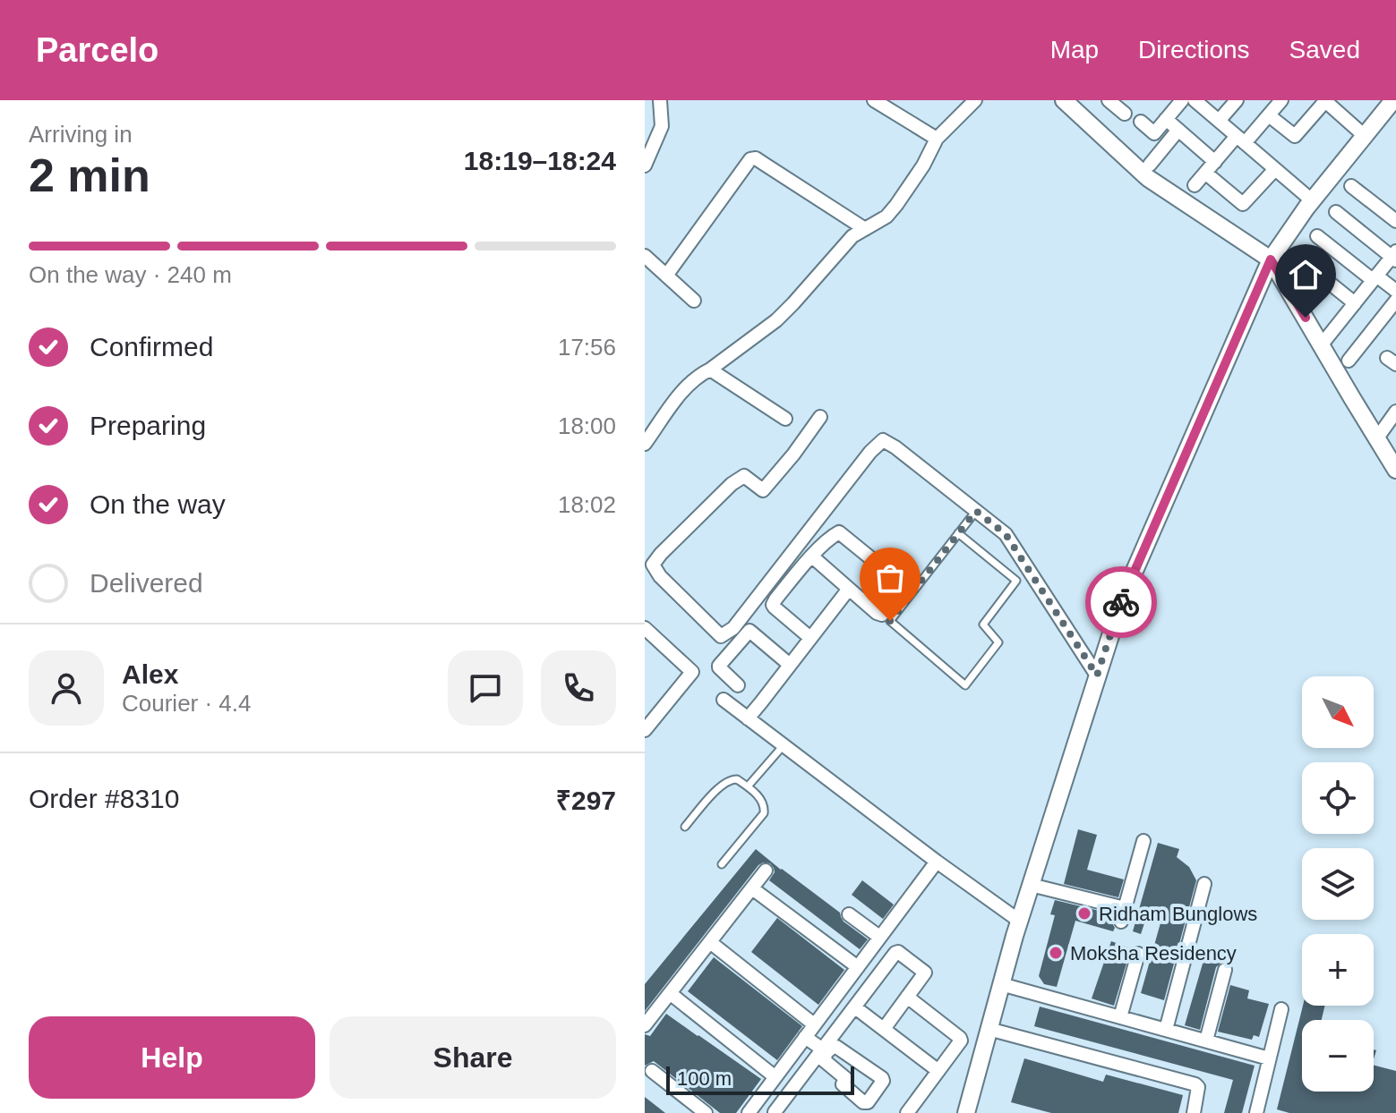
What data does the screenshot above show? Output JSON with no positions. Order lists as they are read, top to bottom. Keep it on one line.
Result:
{"places":["Ridham Bunglows","Moksha Residency"],"scale_bar":"100 m","north":"bottom right","page":{"header":"Parcelo","nav":["Map","Directions","Saved"],"heading":["2 min","Arriving in","18:19–18:24"],"panel":["Alex","Courier · 4.4","Order #8310","₹297"],"bar":"On the way · 240 m","list":[["Confirmed","17:56"],["Preparing","18:00"],["On the way","18:02"],"Delivered"],"map_buttons":["+","−"],"buttons":["Help","Share"],"scale":"100 m"}}
